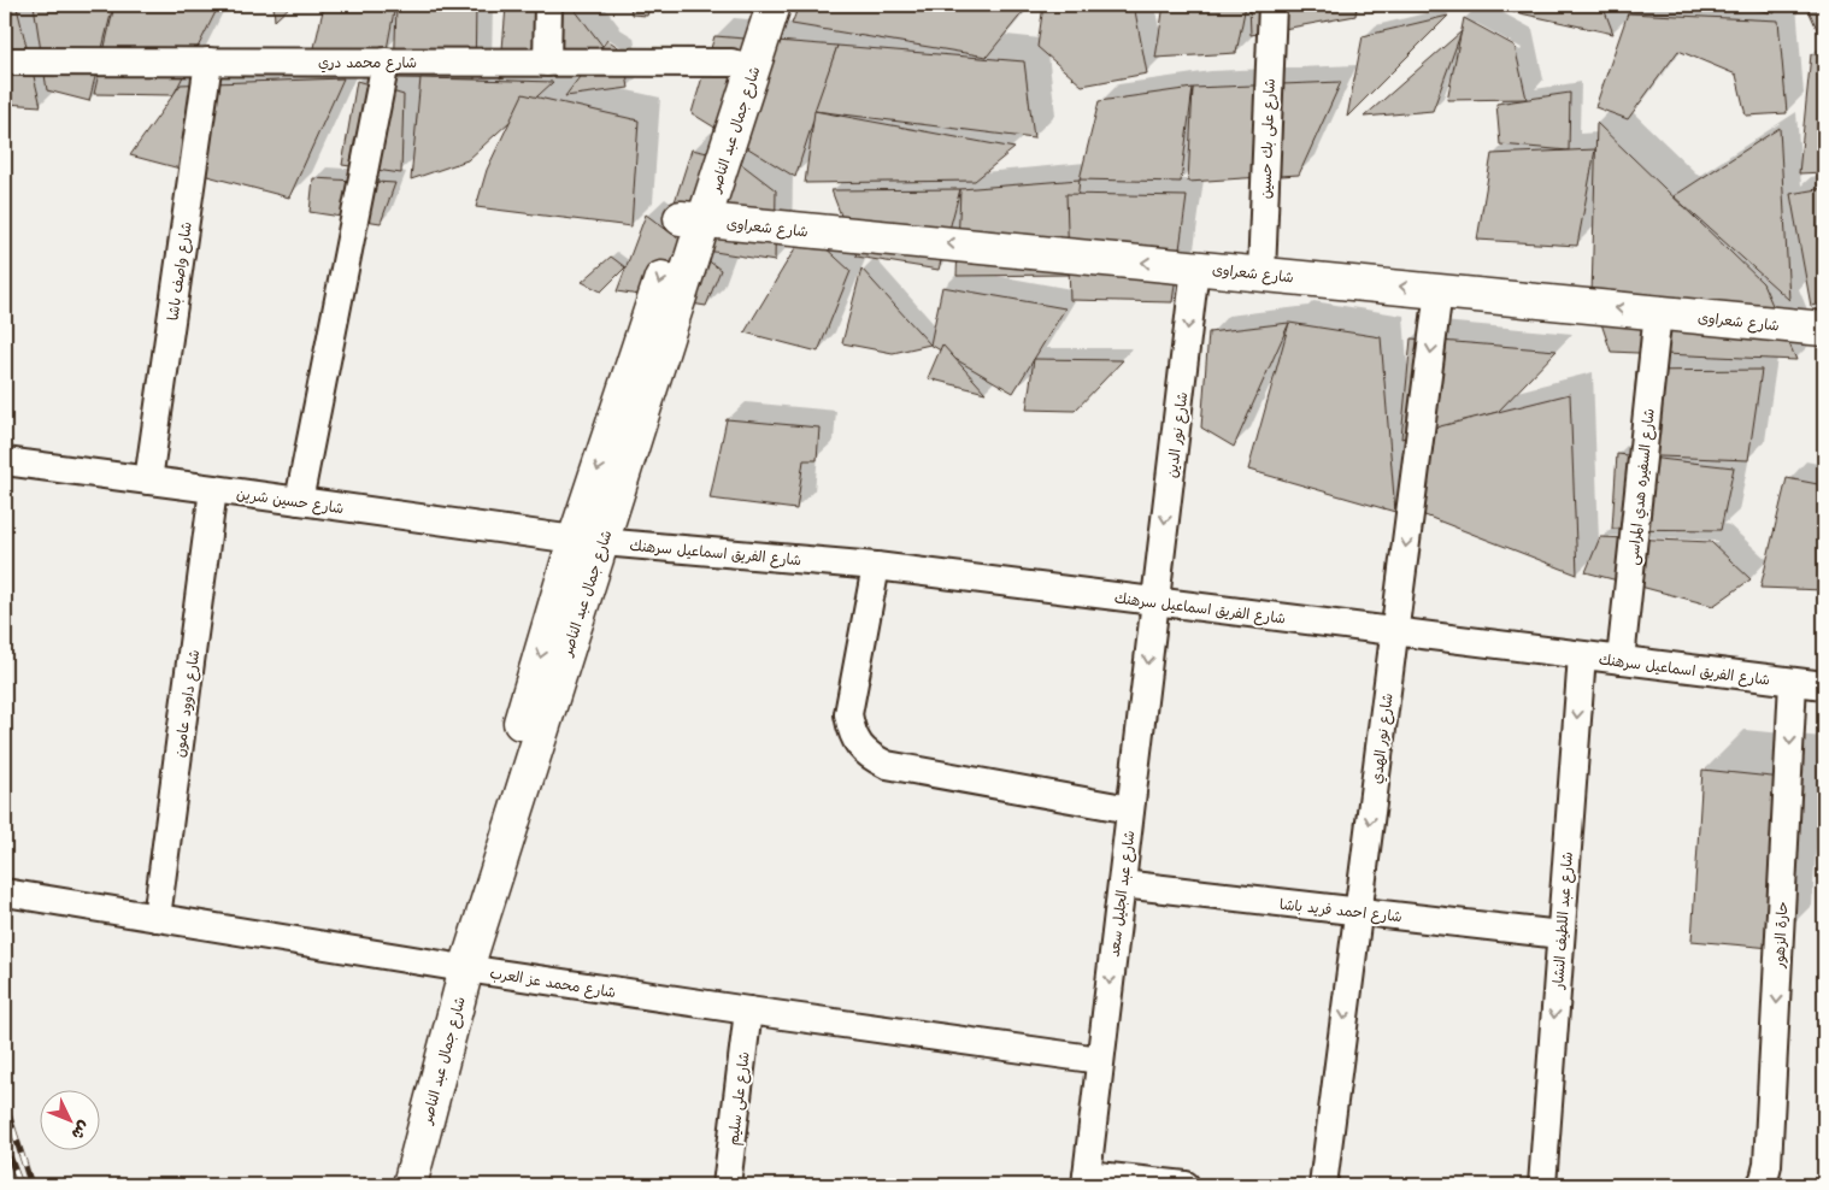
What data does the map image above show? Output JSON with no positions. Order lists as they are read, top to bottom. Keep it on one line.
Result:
{"streets":{"main road":["شارع جمال عبد الناصر","شارع شعراوى"],"street":["شارع محمد دري","شارع على بك حسين","شارع واصف باشا","شارع نور الدين","شارع السفيره هدي المراسى","شارع حسين شرين","شارع الفريق اسماعيل سرهنك","شارع داوود عامون","شارع نور الهدي","شارع عبد الجليل سعد","شارع احمد فريد باشا","شارع عبد اللطيف النشار","حارة الزهور","شارع محمد عز العرب","شارع على سليم"]},"crossings":[["شارع محمد دري","شارع جمال عبد الناصر"],["شارع محمد دري","شارع واصف باشا"],["شارع جمال عبد الناصر","شارع شعراوى"],["شارع جمال عبد الناصر","شارع حسين شرين"],["شارع جمال عبد الناصر","شارع الفريق اسماعيل سرهنك"],["شارع جمال عبد الناصر","شارع محمد عز العرب"],["شارع على بك حسين","شارع شعراوى"],["شارع شعراوى","شارع نور الدين"],["شارع شعراوى","شارع السفيره هدي المراسى"],["شارع شعراوى","شارع نور الهدي"],["شارع واصف باشا","شارع حسين شرين"],["شارع نور الدين","شارع الفريق اسماعيل سرهنك"],["شارع نور الدين","شارع عبد الجليل سعد"],["شارع السفيره هدي المراسى","شارع الفريق اسماعيل سرهنك"],["شارع حسين شرين","شارع الفريق اسماعيل سرهنك"],["شارع حسين شرين","شارع داوود عامون"],["شارع الفريق اسماعيل سرهنك","شارع نور الهدي"],["شارع الفريق اسماعيل سرهنك","شارع عبد الجليل سعد"],["شارع الفريق اسماعيل سرهنك","شارع عبد اللطيف النشار"],["شارع الفريق اسماعيل سرهنك","حارة الزهور"],["شارع داوود عامون","شارع محمد عز العرب"],["شارع نور الهدي","شارع احمد فريد باشا"],["شارع عبد الجليل سعد","شارع احمد فريد باشا"],["شارع عبد الجليل سعد","شارع محمد عز العرب"],["شارع احمد فريد باشا","شارع عبد اللطيف النشار"],["شارع محمد عز العرب","شارع على سليم"]],"one_way":["شارع شعراوى","شارع نور الدين","شارع نور الهدي","شارع عبد الجليل سعد","شارع عبد اللطيف النشار","حارة الزهور"],"north":"bottom right"}
